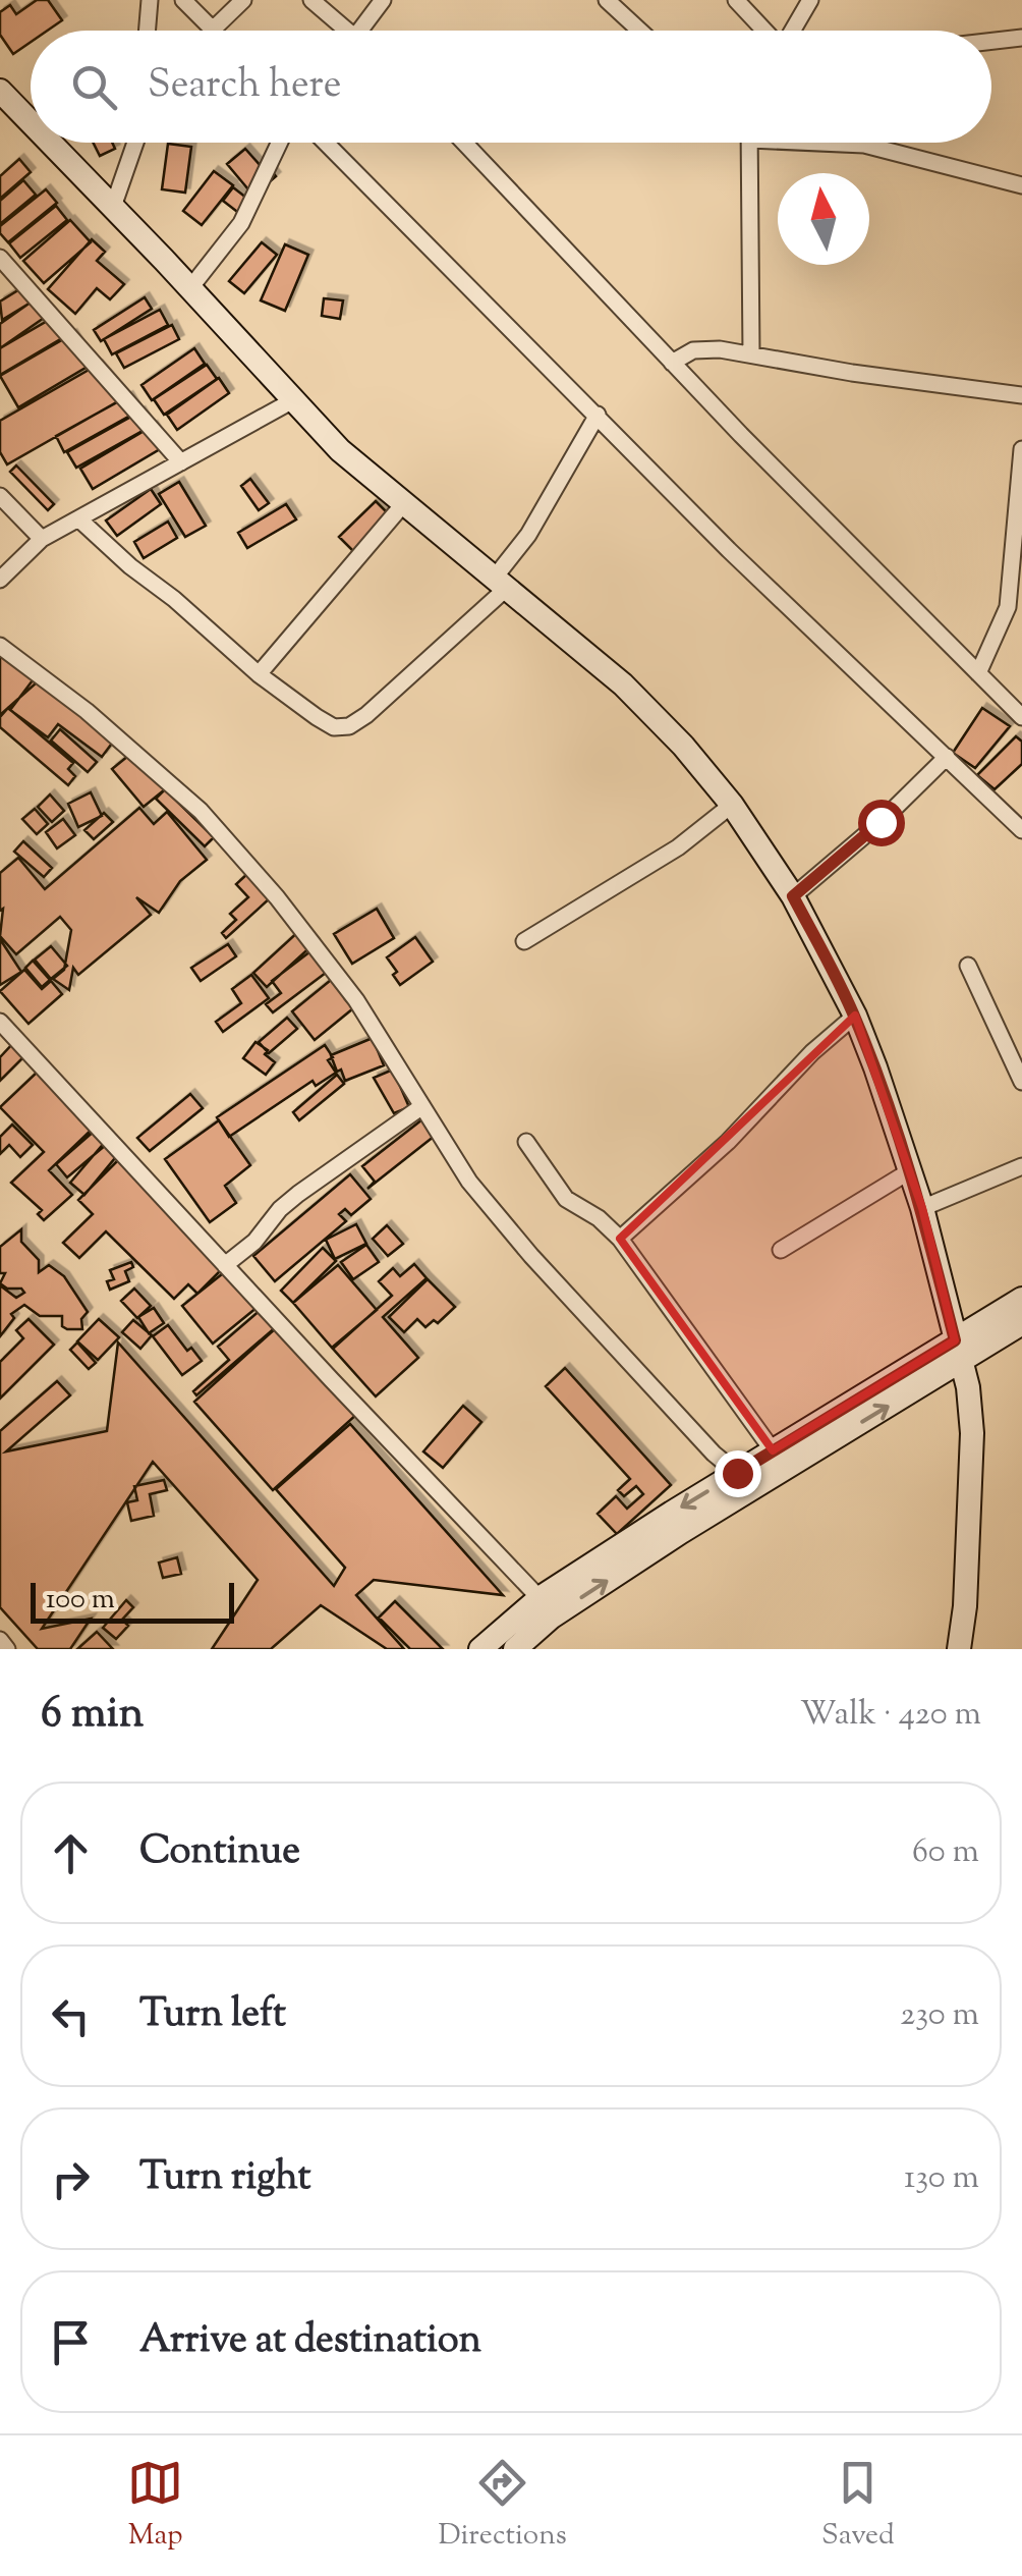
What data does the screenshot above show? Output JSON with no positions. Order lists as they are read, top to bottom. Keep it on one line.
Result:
{"scale_bar":"100 m","north":"top","page":{"search":"Search here","scale":"100 m","heading":["6 min","Walk · 420 m"],"list":[["Continue","60 m"],["Turn left","230 m"],["Turn right","130 m"],"Arrive at destination"],"nav":["Map","Directions","Saved"]}}
